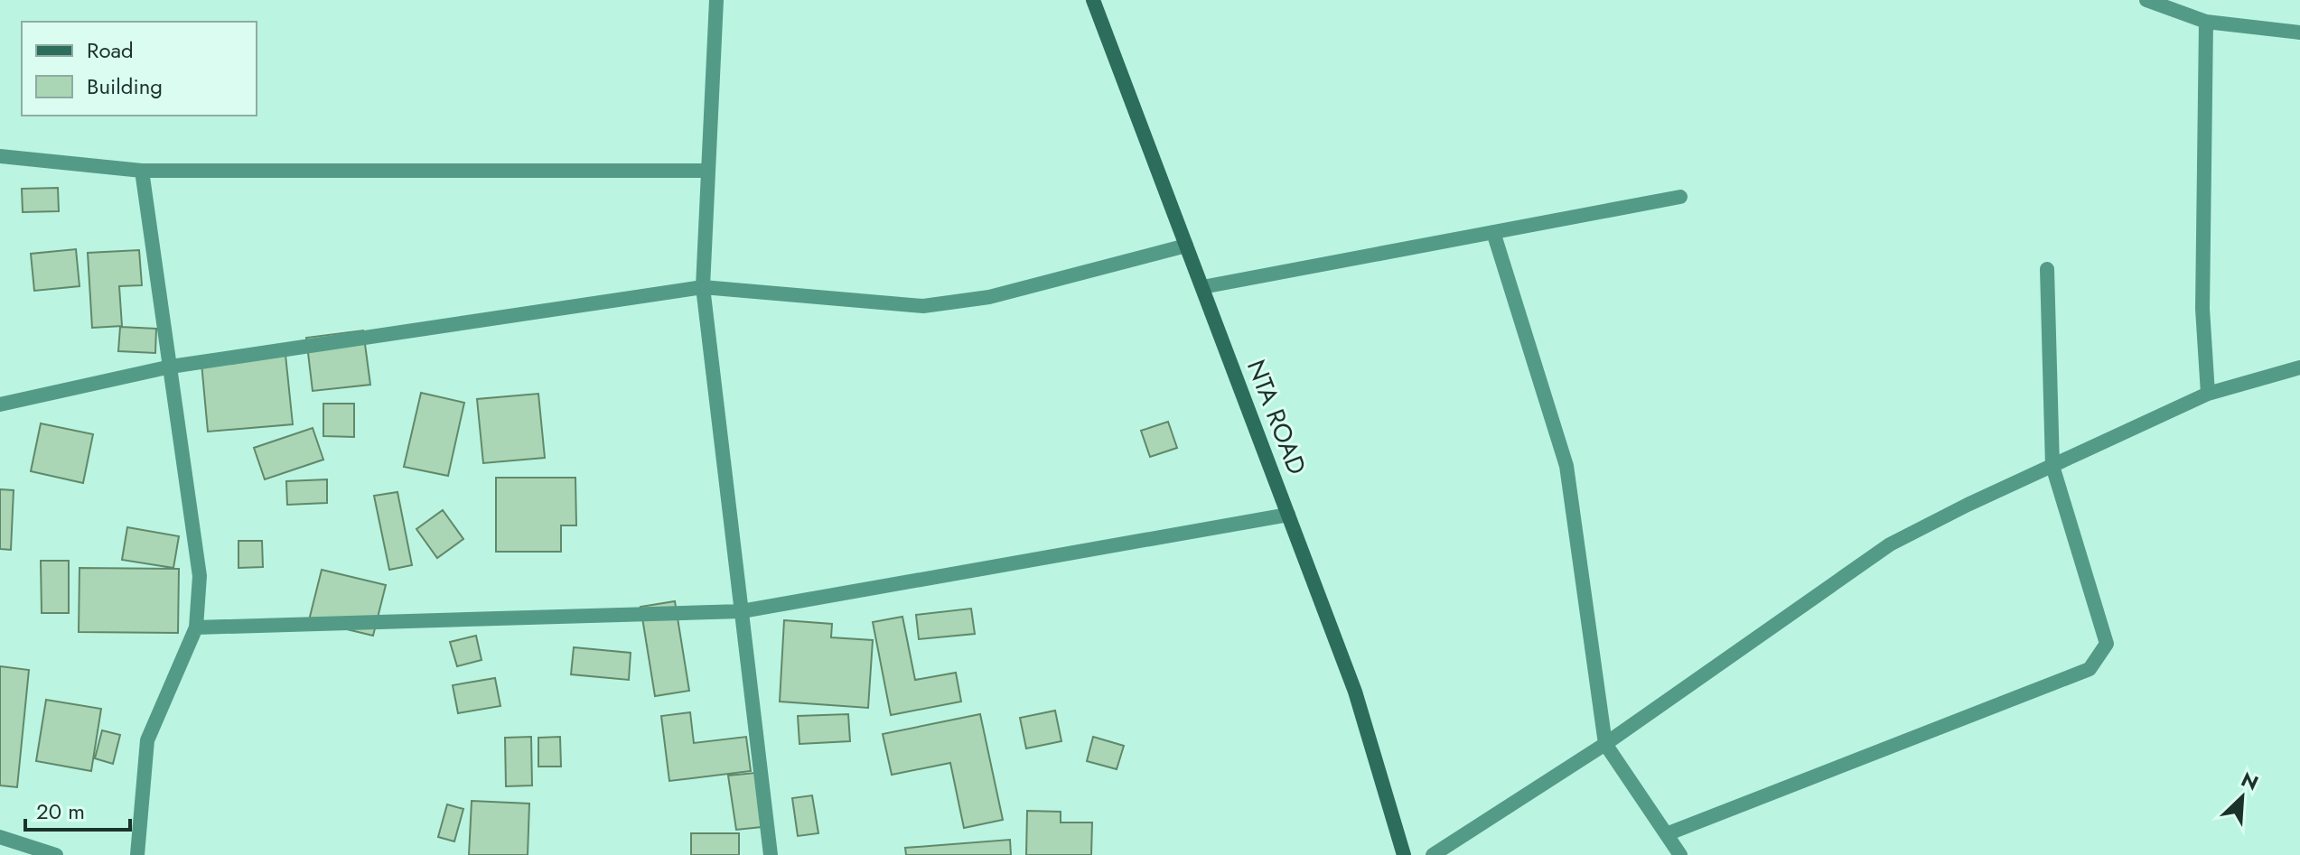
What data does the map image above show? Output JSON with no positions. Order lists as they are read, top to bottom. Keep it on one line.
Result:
{"streets":{"street":["NTA ROAD"]},"legend":["Road","Building"],"scale_bar":"20 m","north":"top right"}
